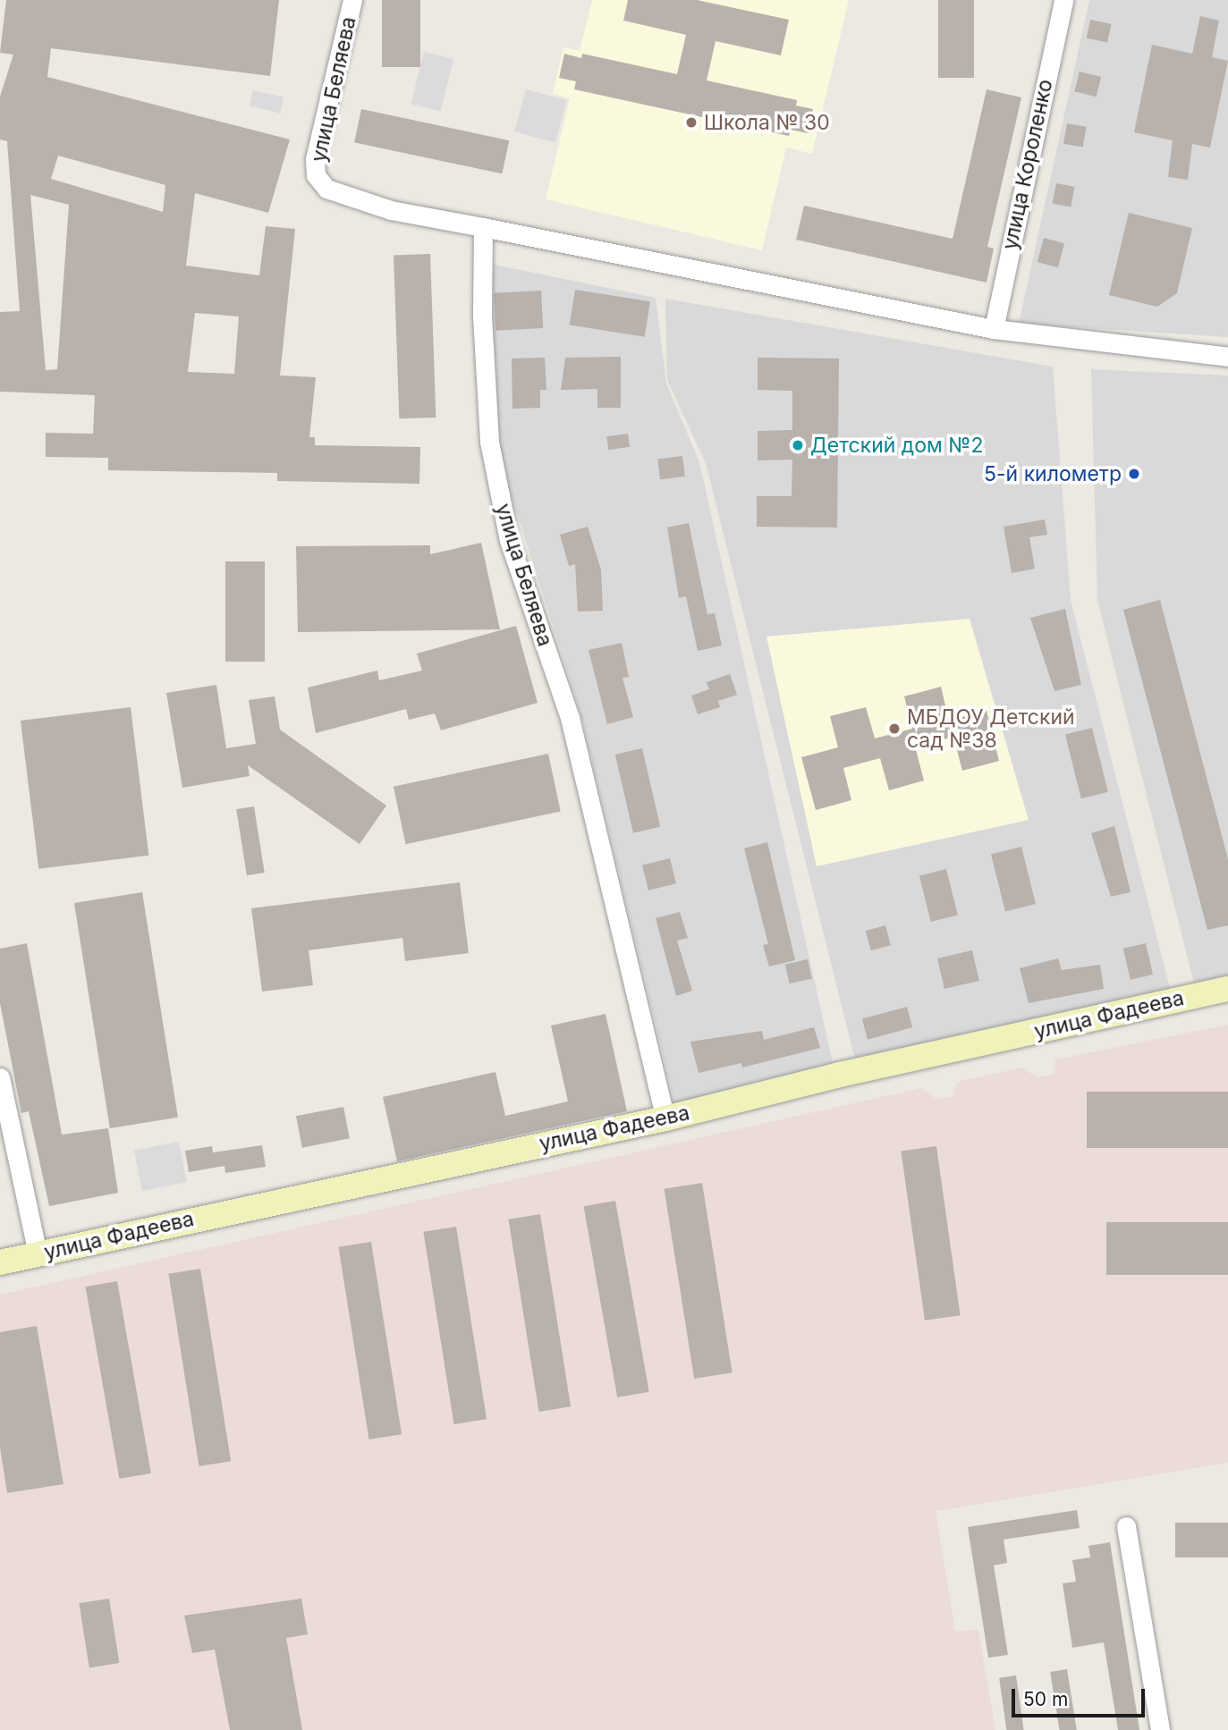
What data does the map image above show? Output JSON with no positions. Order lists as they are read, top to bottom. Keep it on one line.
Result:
{"streets":{"main road":["улица Фадеева"],"street":["улица Беляева","улица Короленко"]},"crossings":[["улица Беляева","улица Фадеева"]],"places":["Школа № 30","Детский дом №2","5-й километр","МБДОУ Детский сад №38"],"scale_bar":"50 m"}
